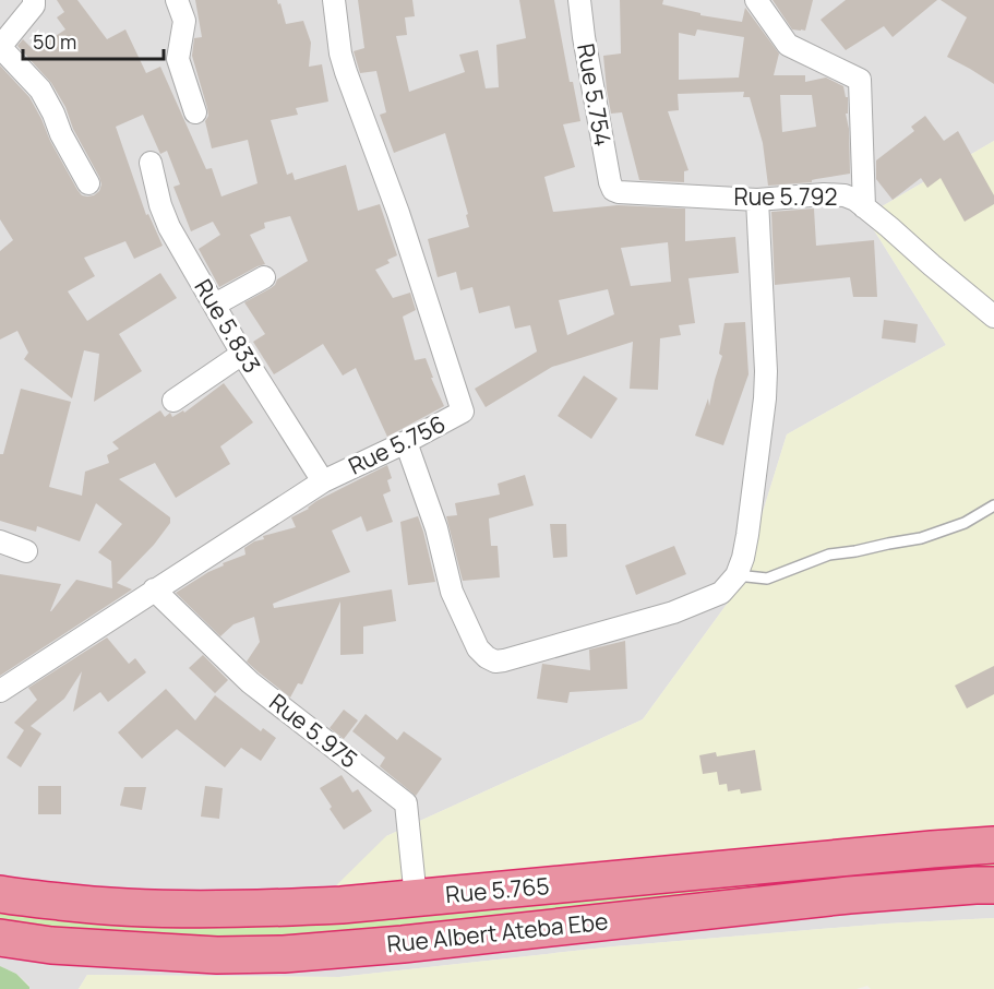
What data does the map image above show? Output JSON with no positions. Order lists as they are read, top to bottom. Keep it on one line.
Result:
{"streets":{"highway":["Rue 5.765","Rue Albert Ateba Ebe"],"street":["Rue 5.754","Rue 5.792","Rue 5.833","Rue 5.756","Rue 5.975"]},"crossings":[["Rue 5.754","Rue 5.792"],["Rue 5.833","Rue 5.756"],["Rue 5.756","Rue 5.975"],["Rue 5.975","Rue 5.765"]],"scale_bar":"50 m"}
